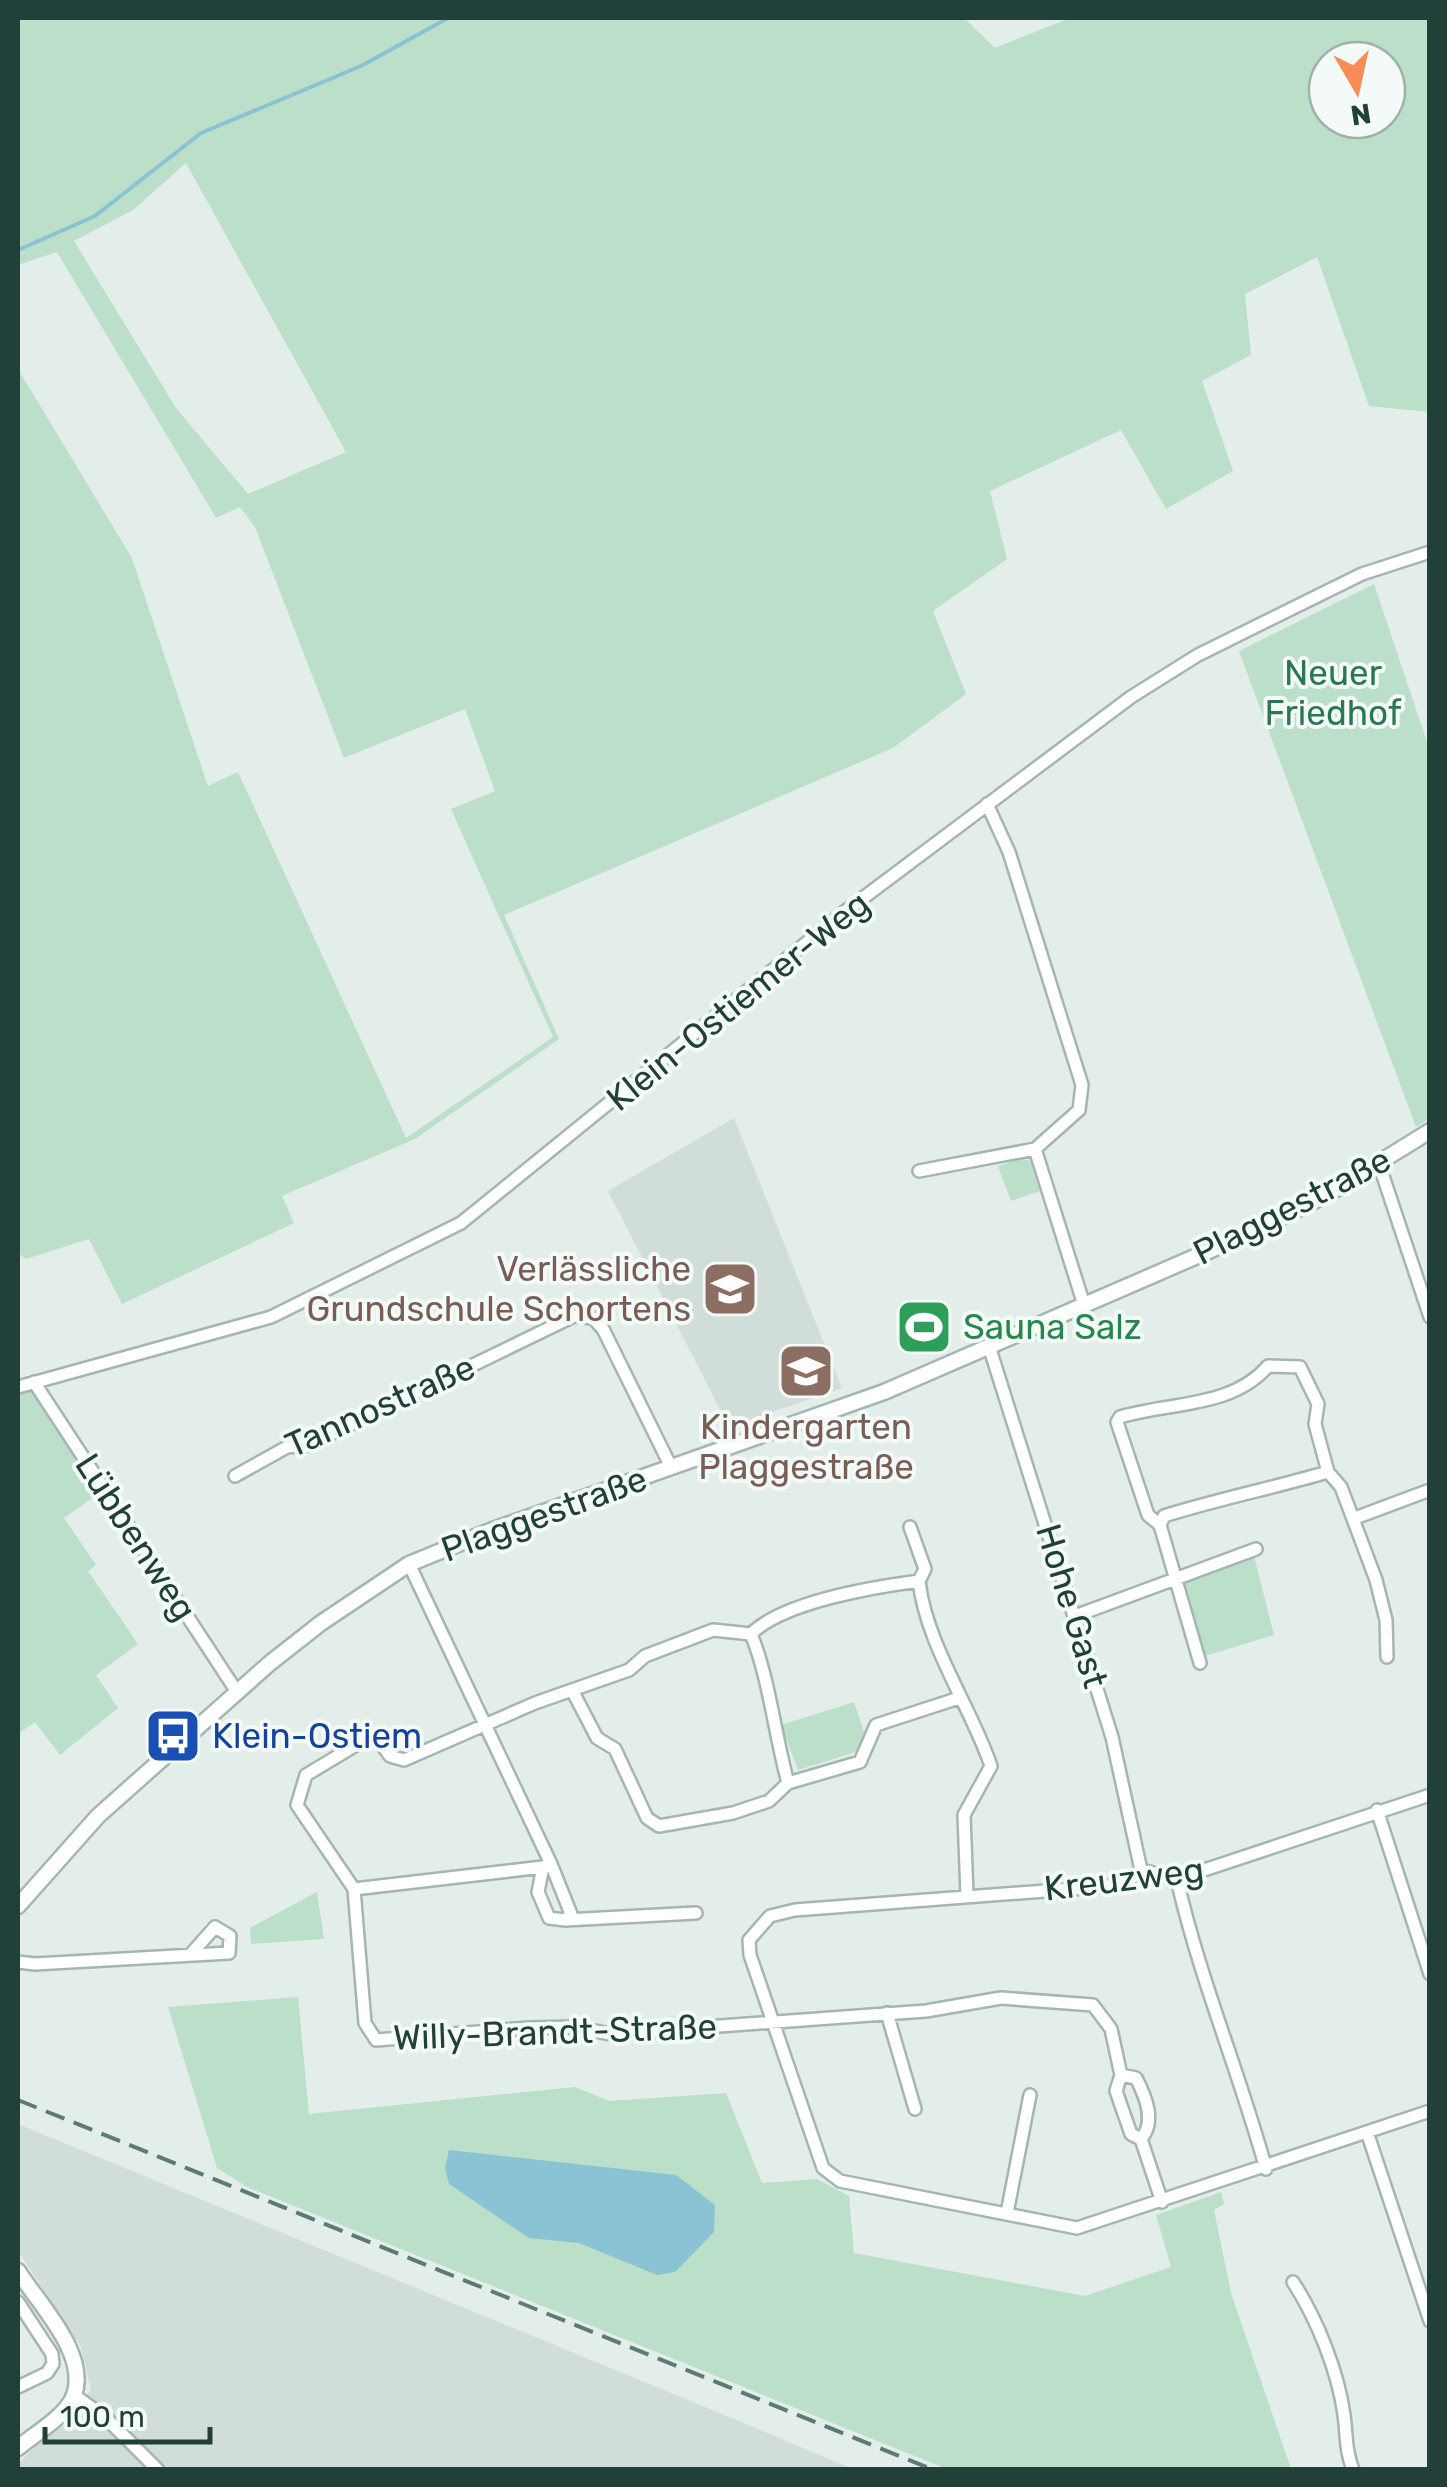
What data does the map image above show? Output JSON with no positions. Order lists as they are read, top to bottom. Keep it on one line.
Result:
{"streets":{"street":["Klein-Ostiemer-Weg","Plaggestraße","Tannostraße","Lübbenweg","Hohe Gast","Kreuzweg","Willy-Brandt-Straße"]},"crossings":[["Klein-Ostiemer-Weg","Lübbenweg"],["Plaggestraße","Tannostraße"],["Plaggestraße","Lübbenweg"],["Plaggestraße","Hohe Gast"],["Hohe Gast","Kreuzweg"],["Kreuzweg","Willy-Brandt-Straße"]],"parks":["Neuer Friedhof"],"places":{"school or university":["Verlässliche Grundschule Schortens","Kindergarten Plaggestraße"],"sports":["Sauna Salz"],"bus stop":["Klein-Ostiem"]},"scale_bar":"100 m","north":"bottom"}
